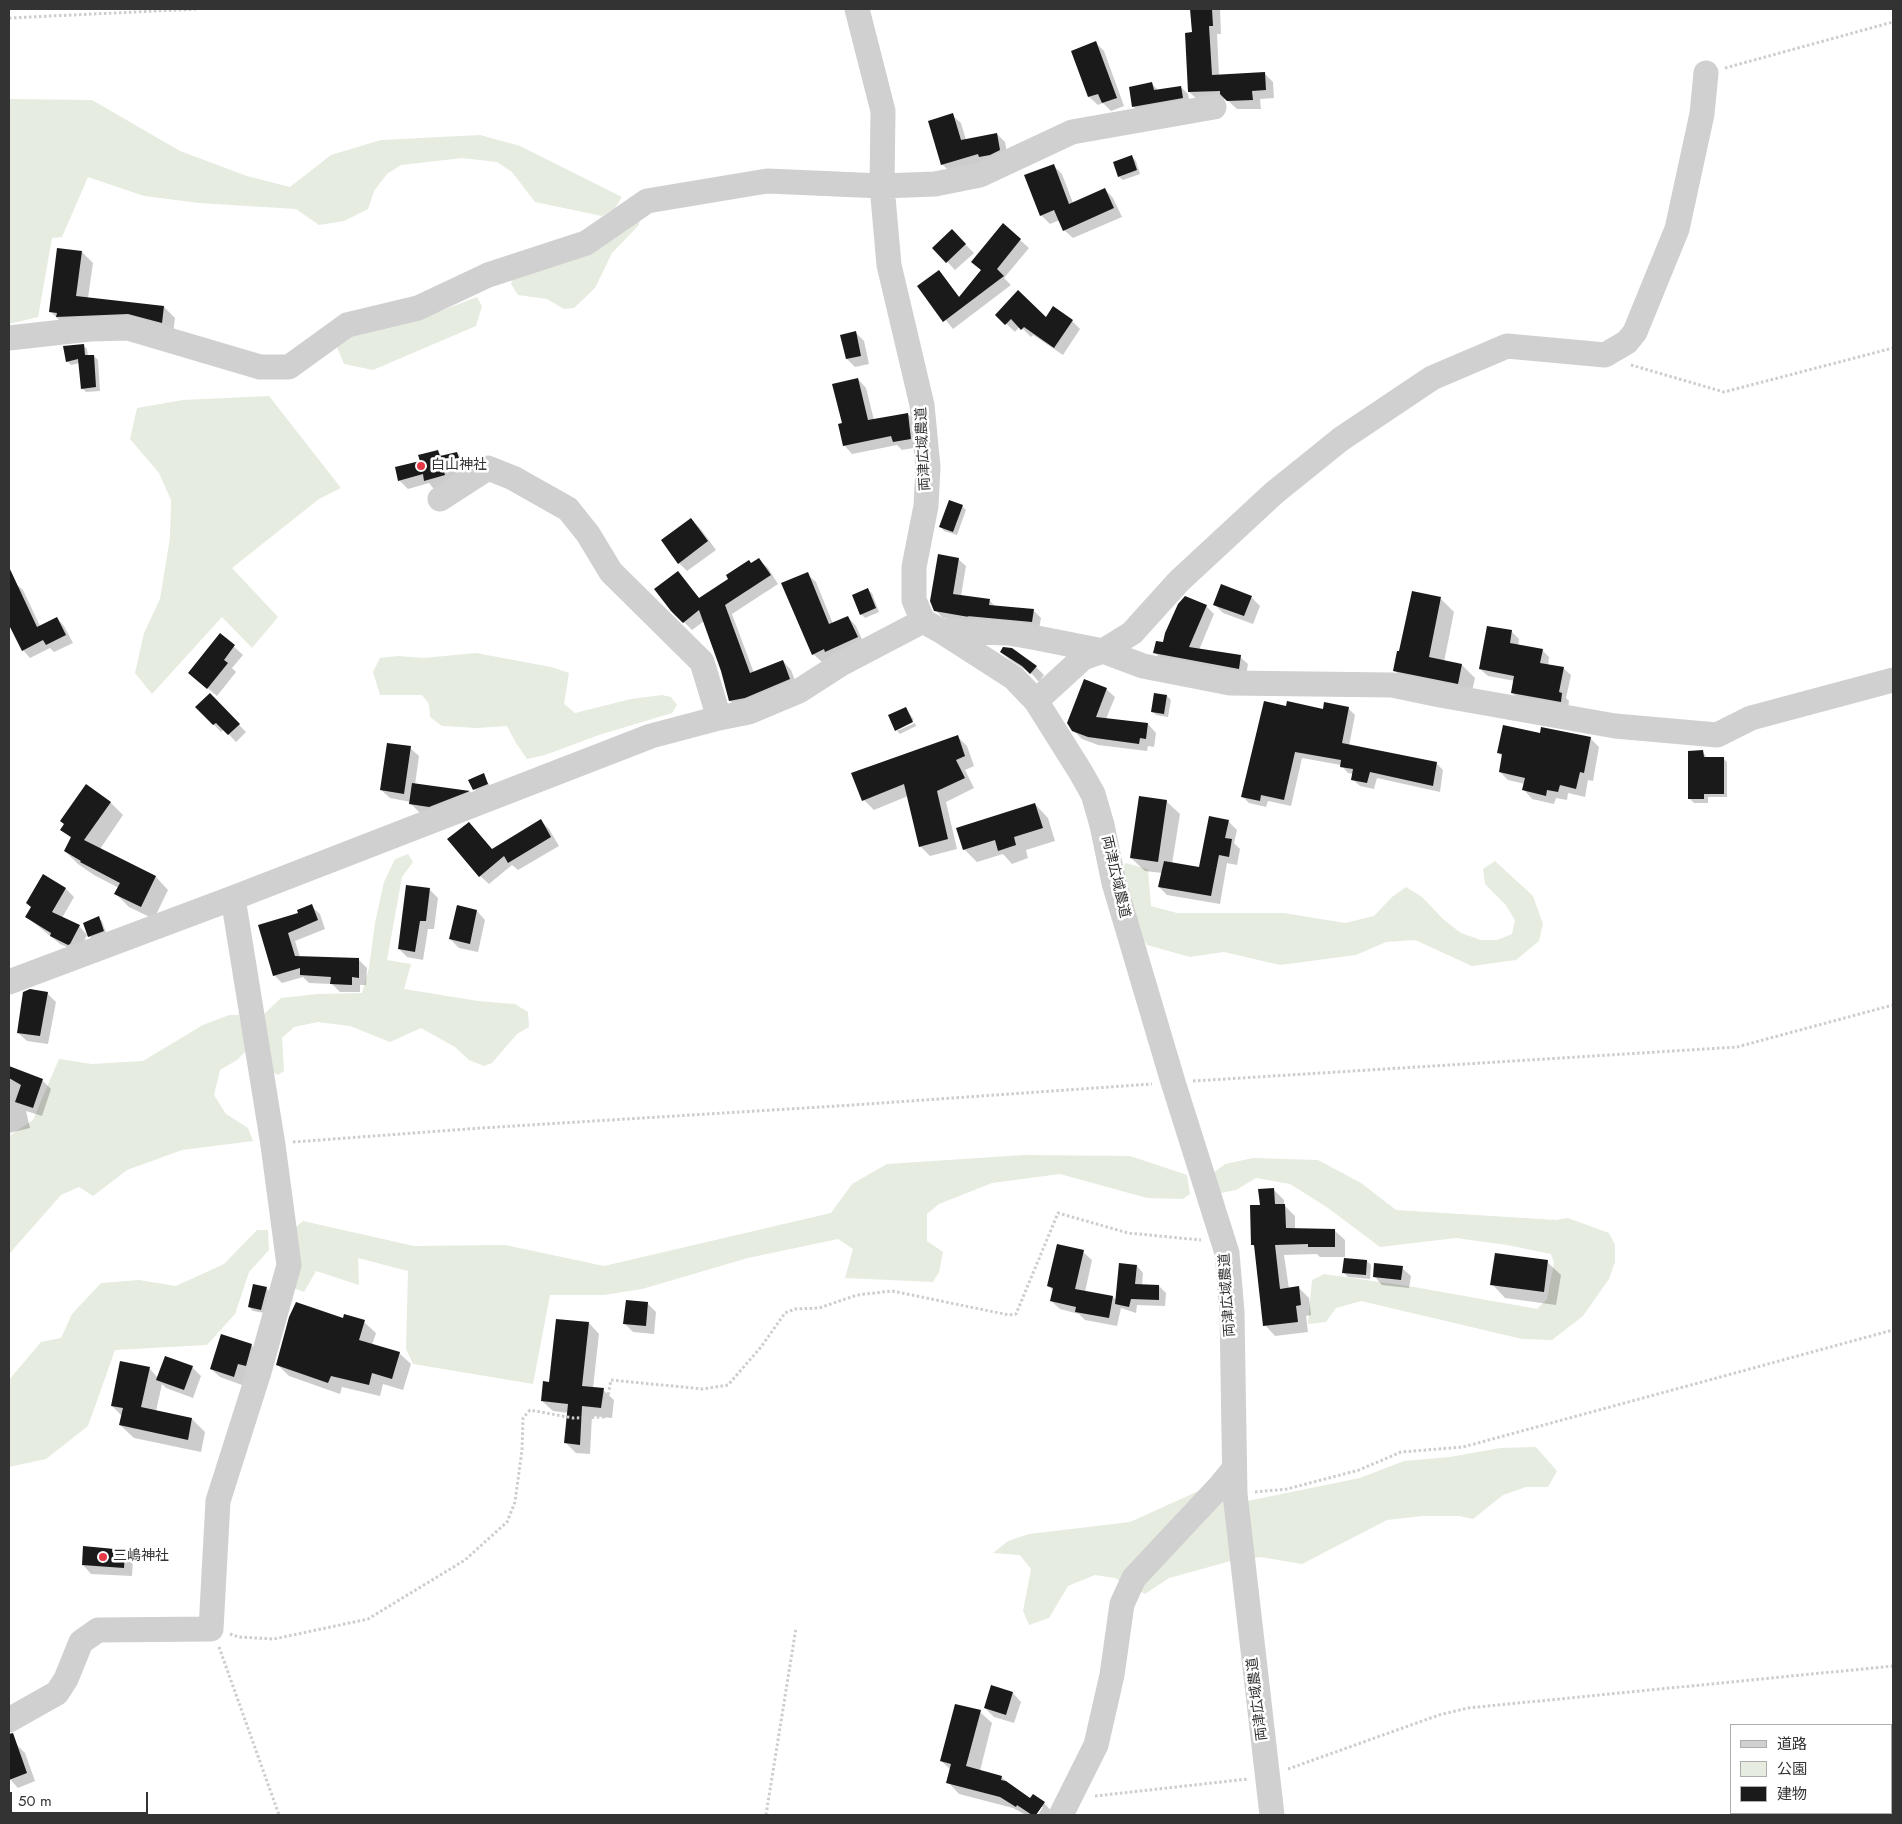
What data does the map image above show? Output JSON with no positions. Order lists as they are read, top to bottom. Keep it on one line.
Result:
{"streets":{"street":["両津広域農道"]},"places":["白山神社","三嶋神社"],"legend":["道路","公園","建物"],"scale_bar":"50 m"}
